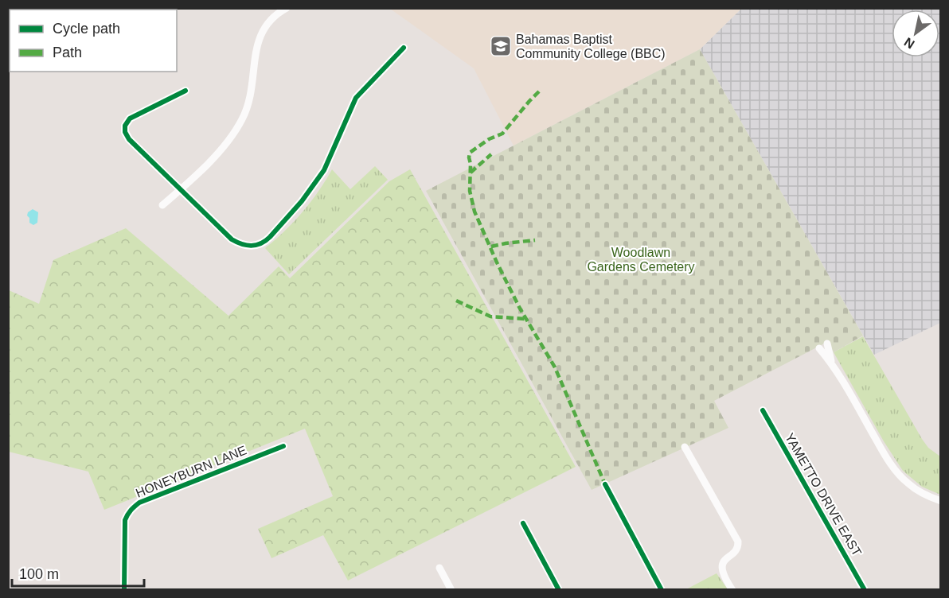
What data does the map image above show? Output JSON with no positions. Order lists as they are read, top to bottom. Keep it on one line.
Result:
{"streets":{"street":["HONEYBURN LANE","YAMETTO DRIVE EAST"]},"parks":["Woodlawn Gardens Cemetery"],"places":{"school or university":["Bahamas Baptist Community College (BBC)"]},"legend":["Cycle path","Path"],"scale_bar":"100 m","north":"bottom left"}
